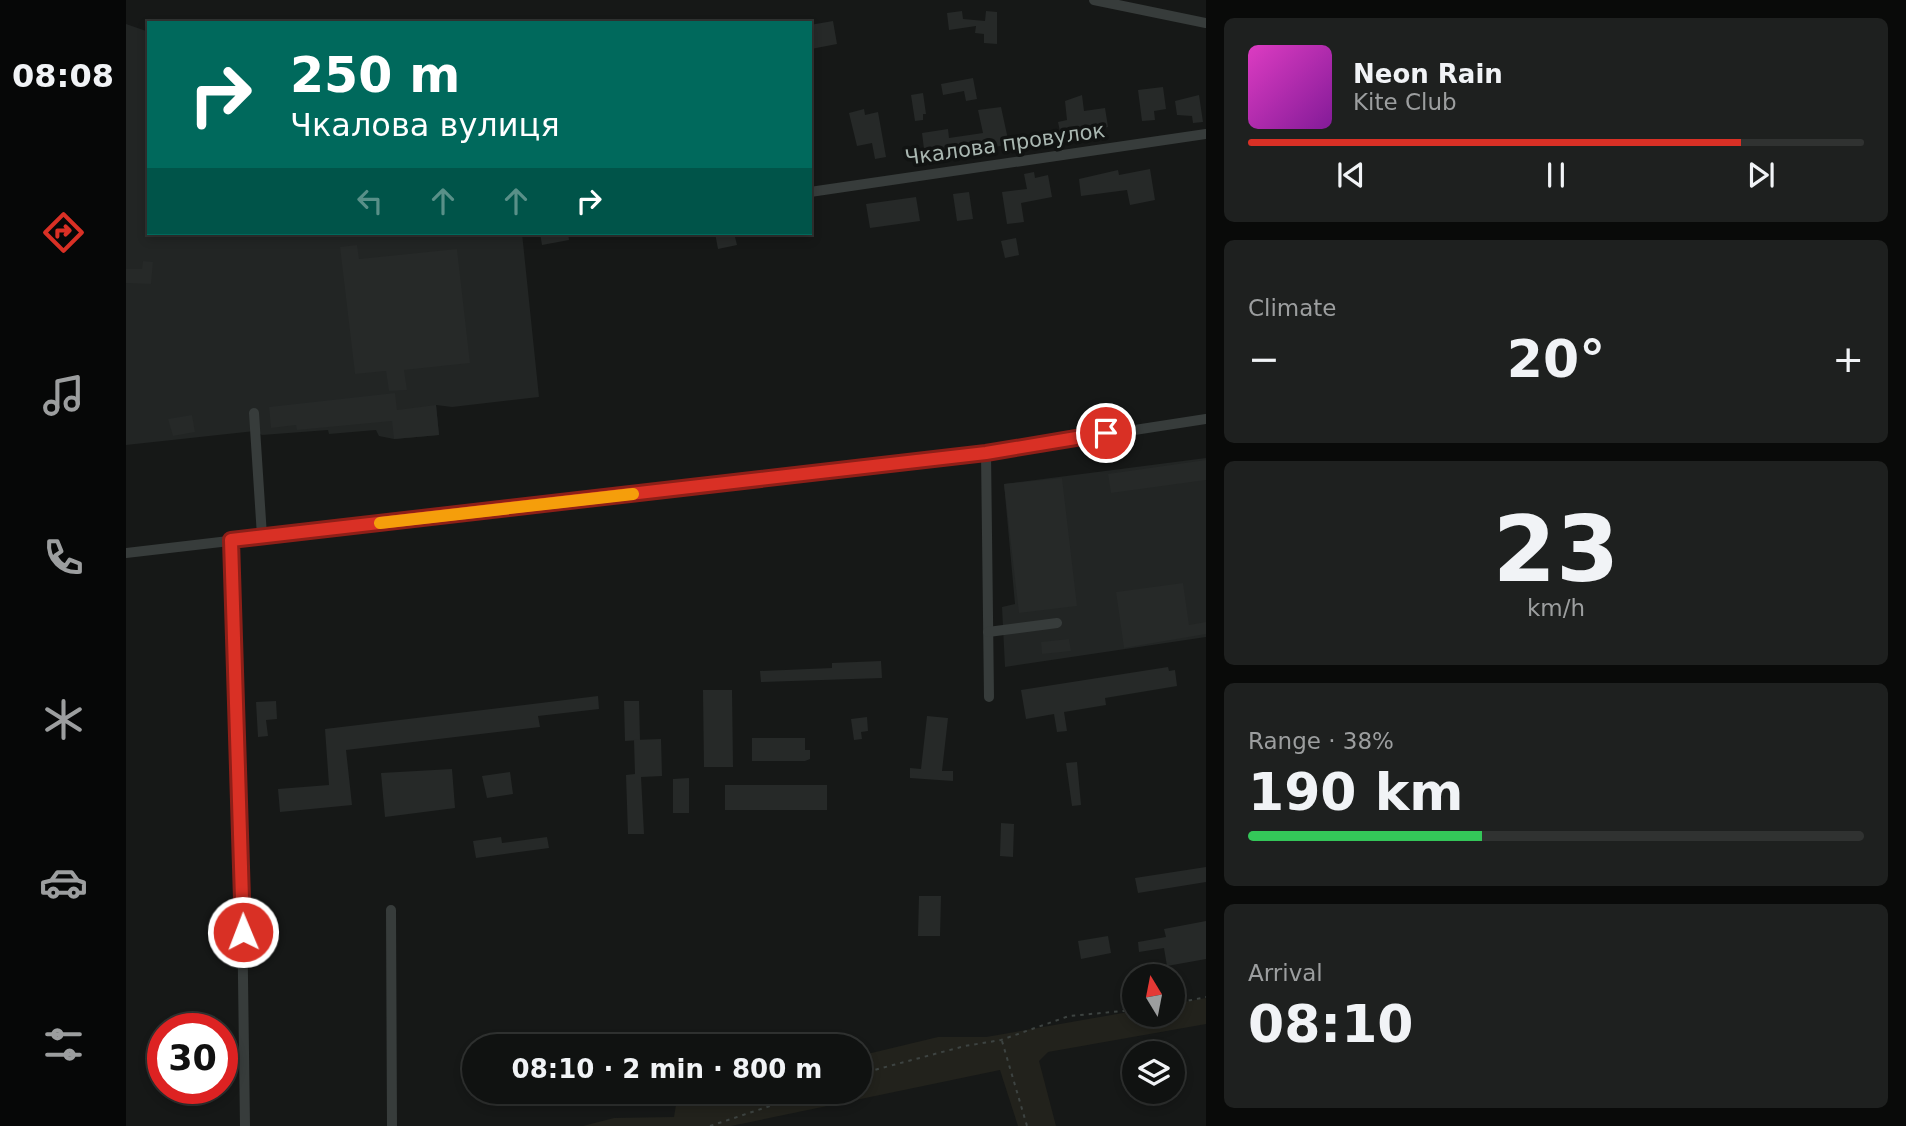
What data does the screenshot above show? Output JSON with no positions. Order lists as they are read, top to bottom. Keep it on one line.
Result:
{"streets":{"street":["Чкалова провулок"]},"north":"top","page":{"tabs":"08:08","turn":["250 m","Чкалова вулиця"],"song":["Neon Rain","Kite Club"],"tile":["Climate",["23","km/h"],["Range · 38%","190 km"],["Arrival","08:10"]],"heat":["−","20°","+"],"limit":"30","trip":"08:10 · 2 min · 800 m"}}
